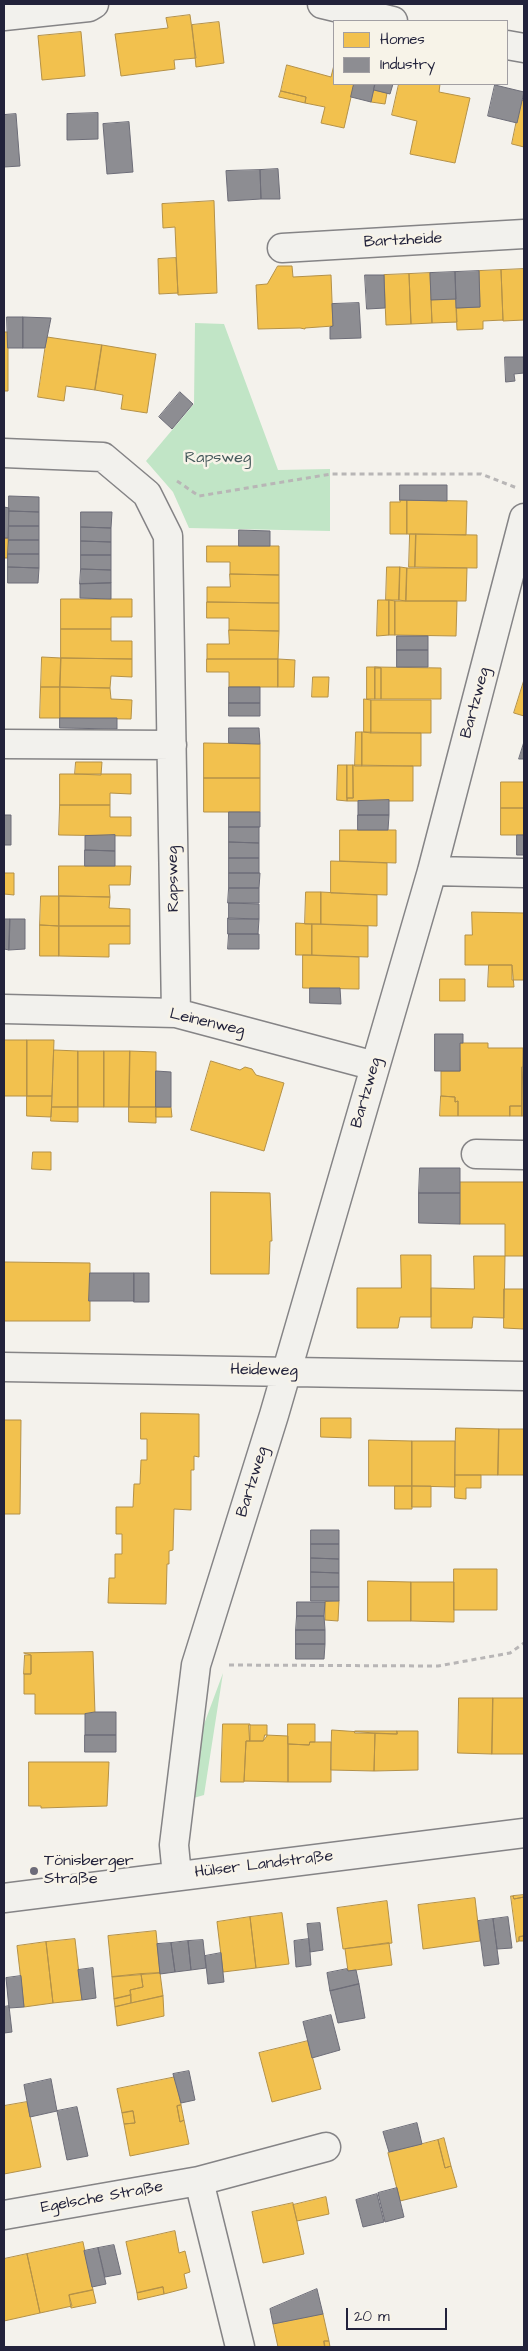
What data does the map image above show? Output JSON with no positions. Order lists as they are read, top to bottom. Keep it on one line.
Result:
{"streets":{"street":["Bartzheide","Bartzweg","Rapsweg","Leinenweg","Heideweg","Hülser Landstraße","Egelsche Straße"]},"crossings":[["Bartzweg","Leinenweg"],["Bartzweg","Heideweg"],["Bartzweg","Hülser Landstraße"],["Rapsweg","Leinenweg"]],"parks":["Rapsweg"],"places":["Tönisberger Straße"],"legend":["Homes","Industry"],"scale_bar":"20 m"}
